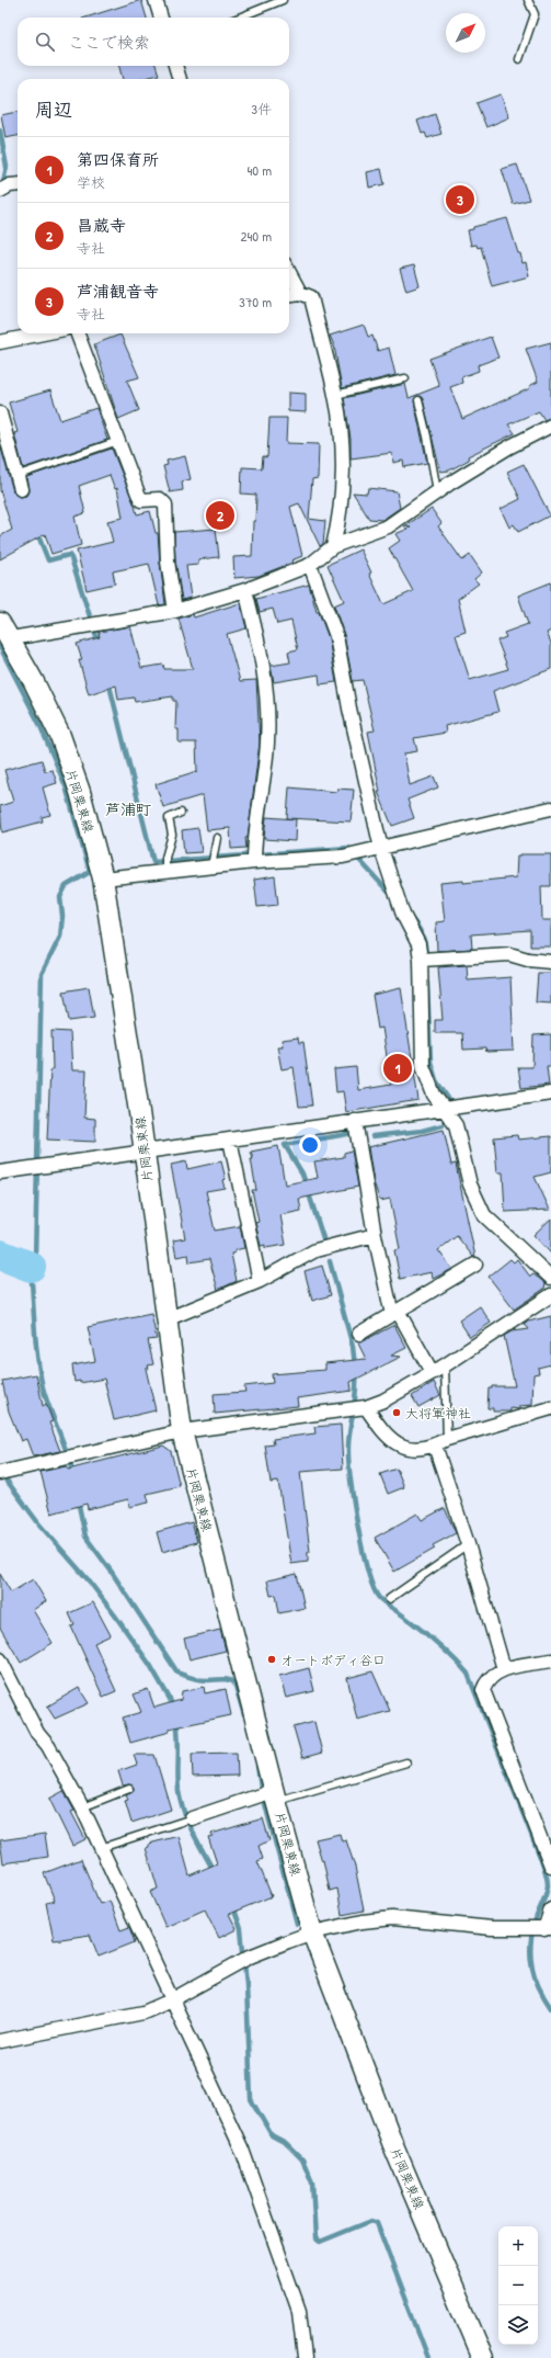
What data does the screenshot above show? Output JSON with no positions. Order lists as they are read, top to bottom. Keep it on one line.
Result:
{"streets":{"main road":["片岡栗東線"]},"districts":["芦浦町"],"places":["大将軍神社","オートボディ谷口"],"north":"top right","page":{"search":"ここで検索","heading":["周辺","3件"],"list":[{"mark":"1","name":"第四保育所","note":"学校","value":"40 m"},{"mark":"2","name":"昌蔵寺","note":"寺社","value":"240 m"},{"mark":"3","name":"芦浦観音寺","note":"寺社","value":"370 m"}],"pins":["3","2","1"],"map_buttons":["+","−"]}}
